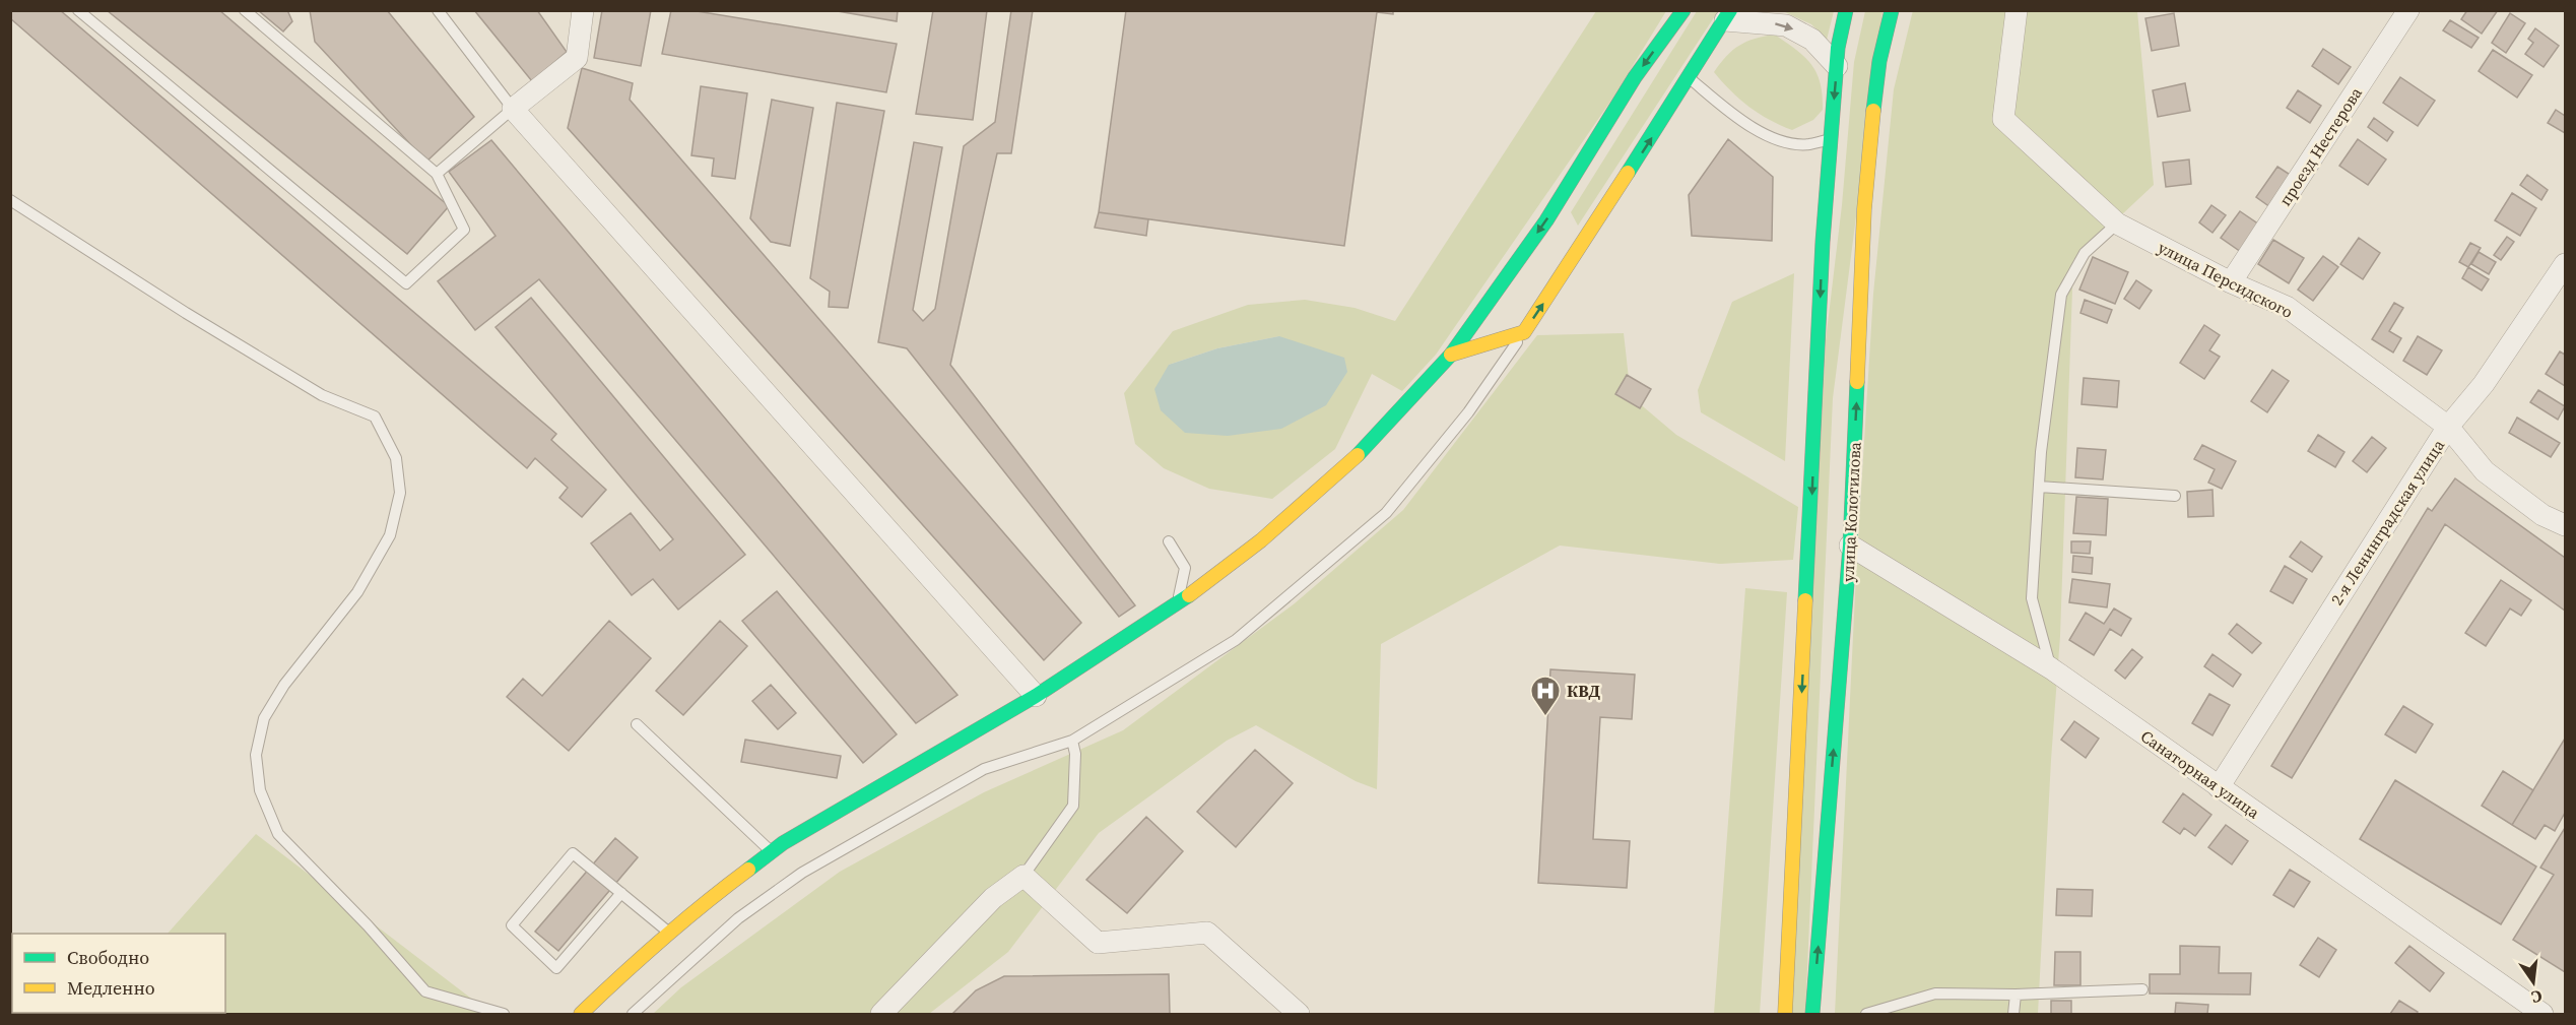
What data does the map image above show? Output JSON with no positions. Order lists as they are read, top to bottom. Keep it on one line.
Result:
{"streets":{"main road":["улица Колотилова"],"street":["проезд Нестерова","улица Персидского","2-я Ленинградская улица","Санаторная улица"]},"crossings":[["проезд Нестерова","улица Персидского"],["улица Персидского","2-я Ленинградская улица"],["улица Колотилова","Санаторная улица"],["2-я Ленинградская улица","Санаторная улица"]],"places":{"hospital":["КВД"]},"legend":["Свободно","Медленно"],"north":"bottom"}
